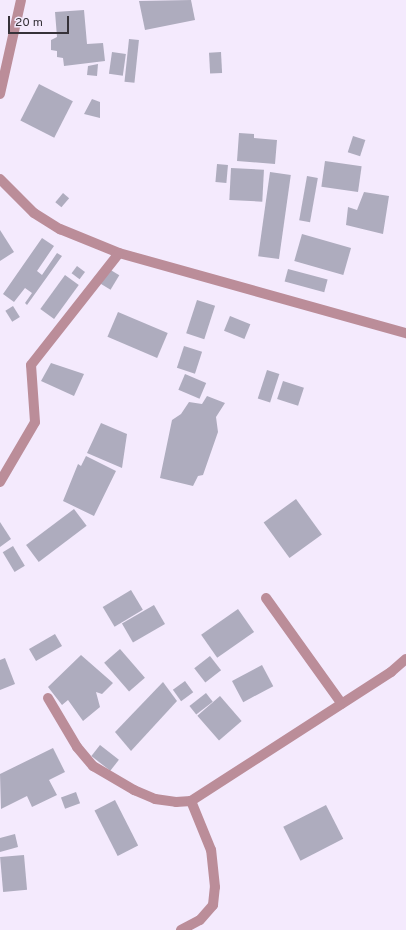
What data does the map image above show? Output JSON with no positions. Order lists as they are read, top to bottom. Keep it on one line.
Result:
{"scale_bar":"20 m"}
